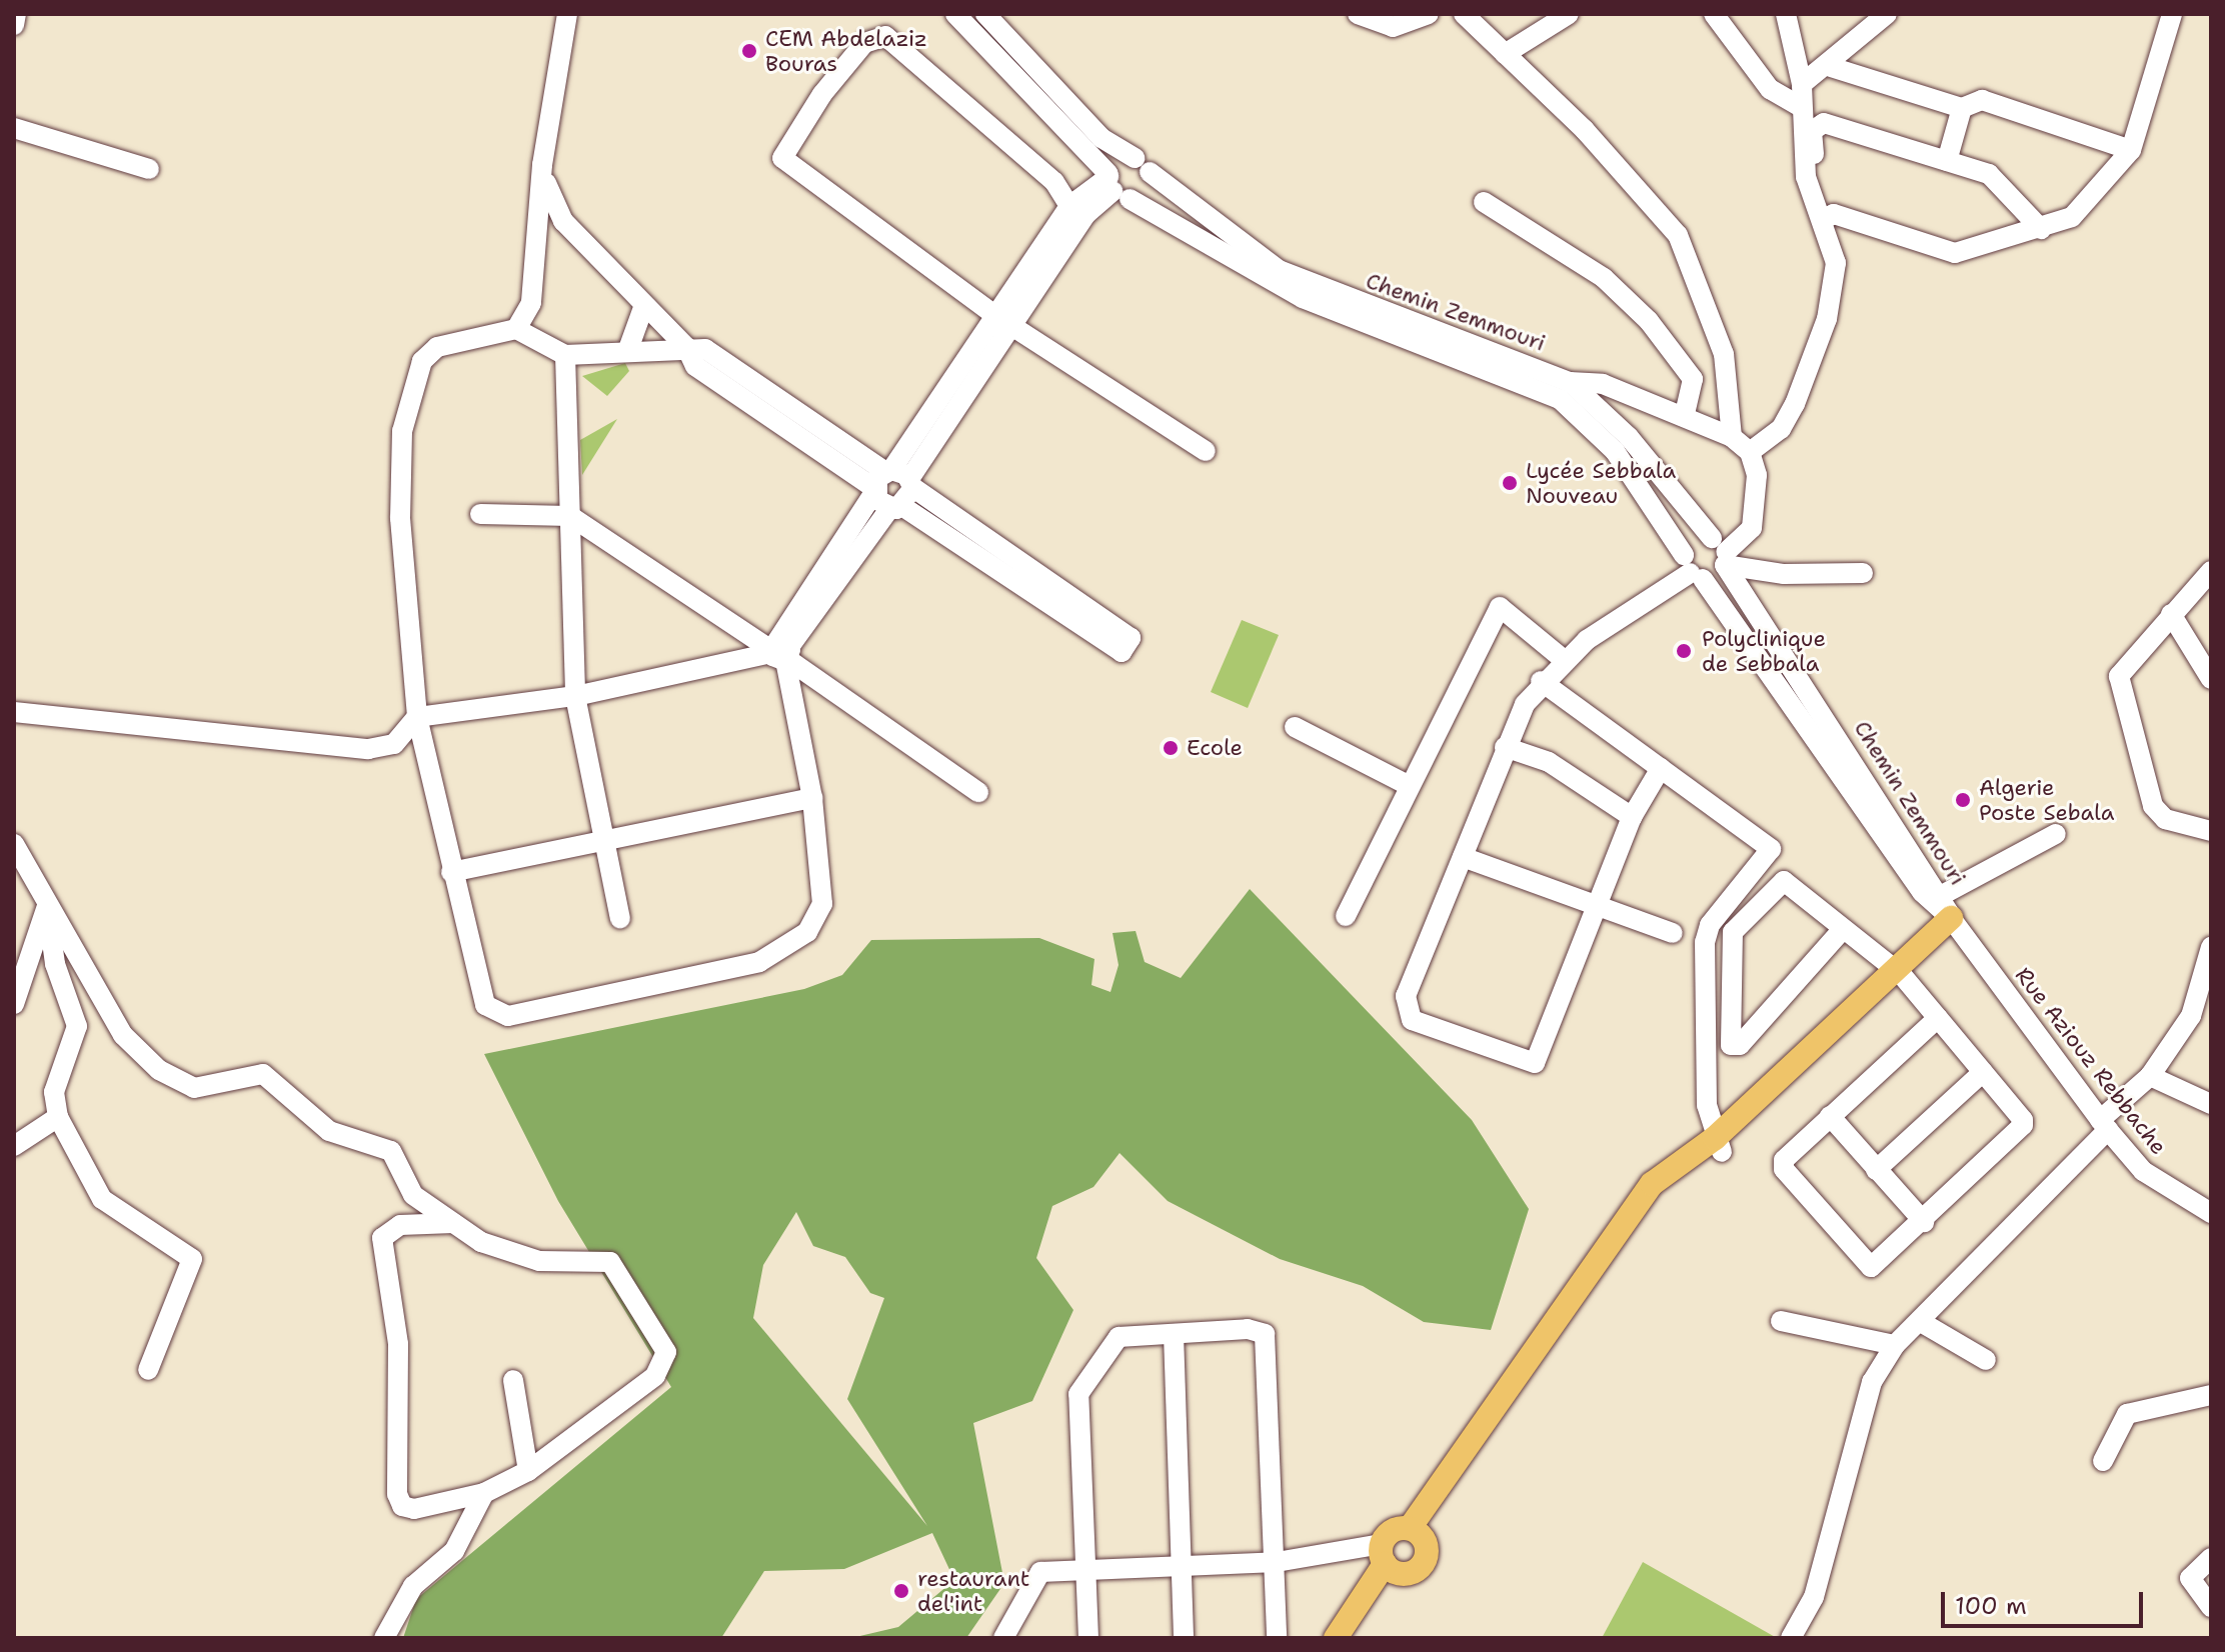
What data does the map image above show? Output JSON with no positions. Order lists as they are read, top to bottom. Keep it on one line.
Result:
{"streets":{"street":["Chemin Zemmouri","Rue Aziouz Rebbache"]},"crossings":[["Chemin Zemmouri","Rue Aziouz Rebbache"]],"places":["CEM Abdelaziz Bouras","Lycée Sebbala Nouveau","Polyclinique de Sebbala","Ecole","Algerie Poste Sebala","restaurant del'int"],"scale_bar":"100 m"}
